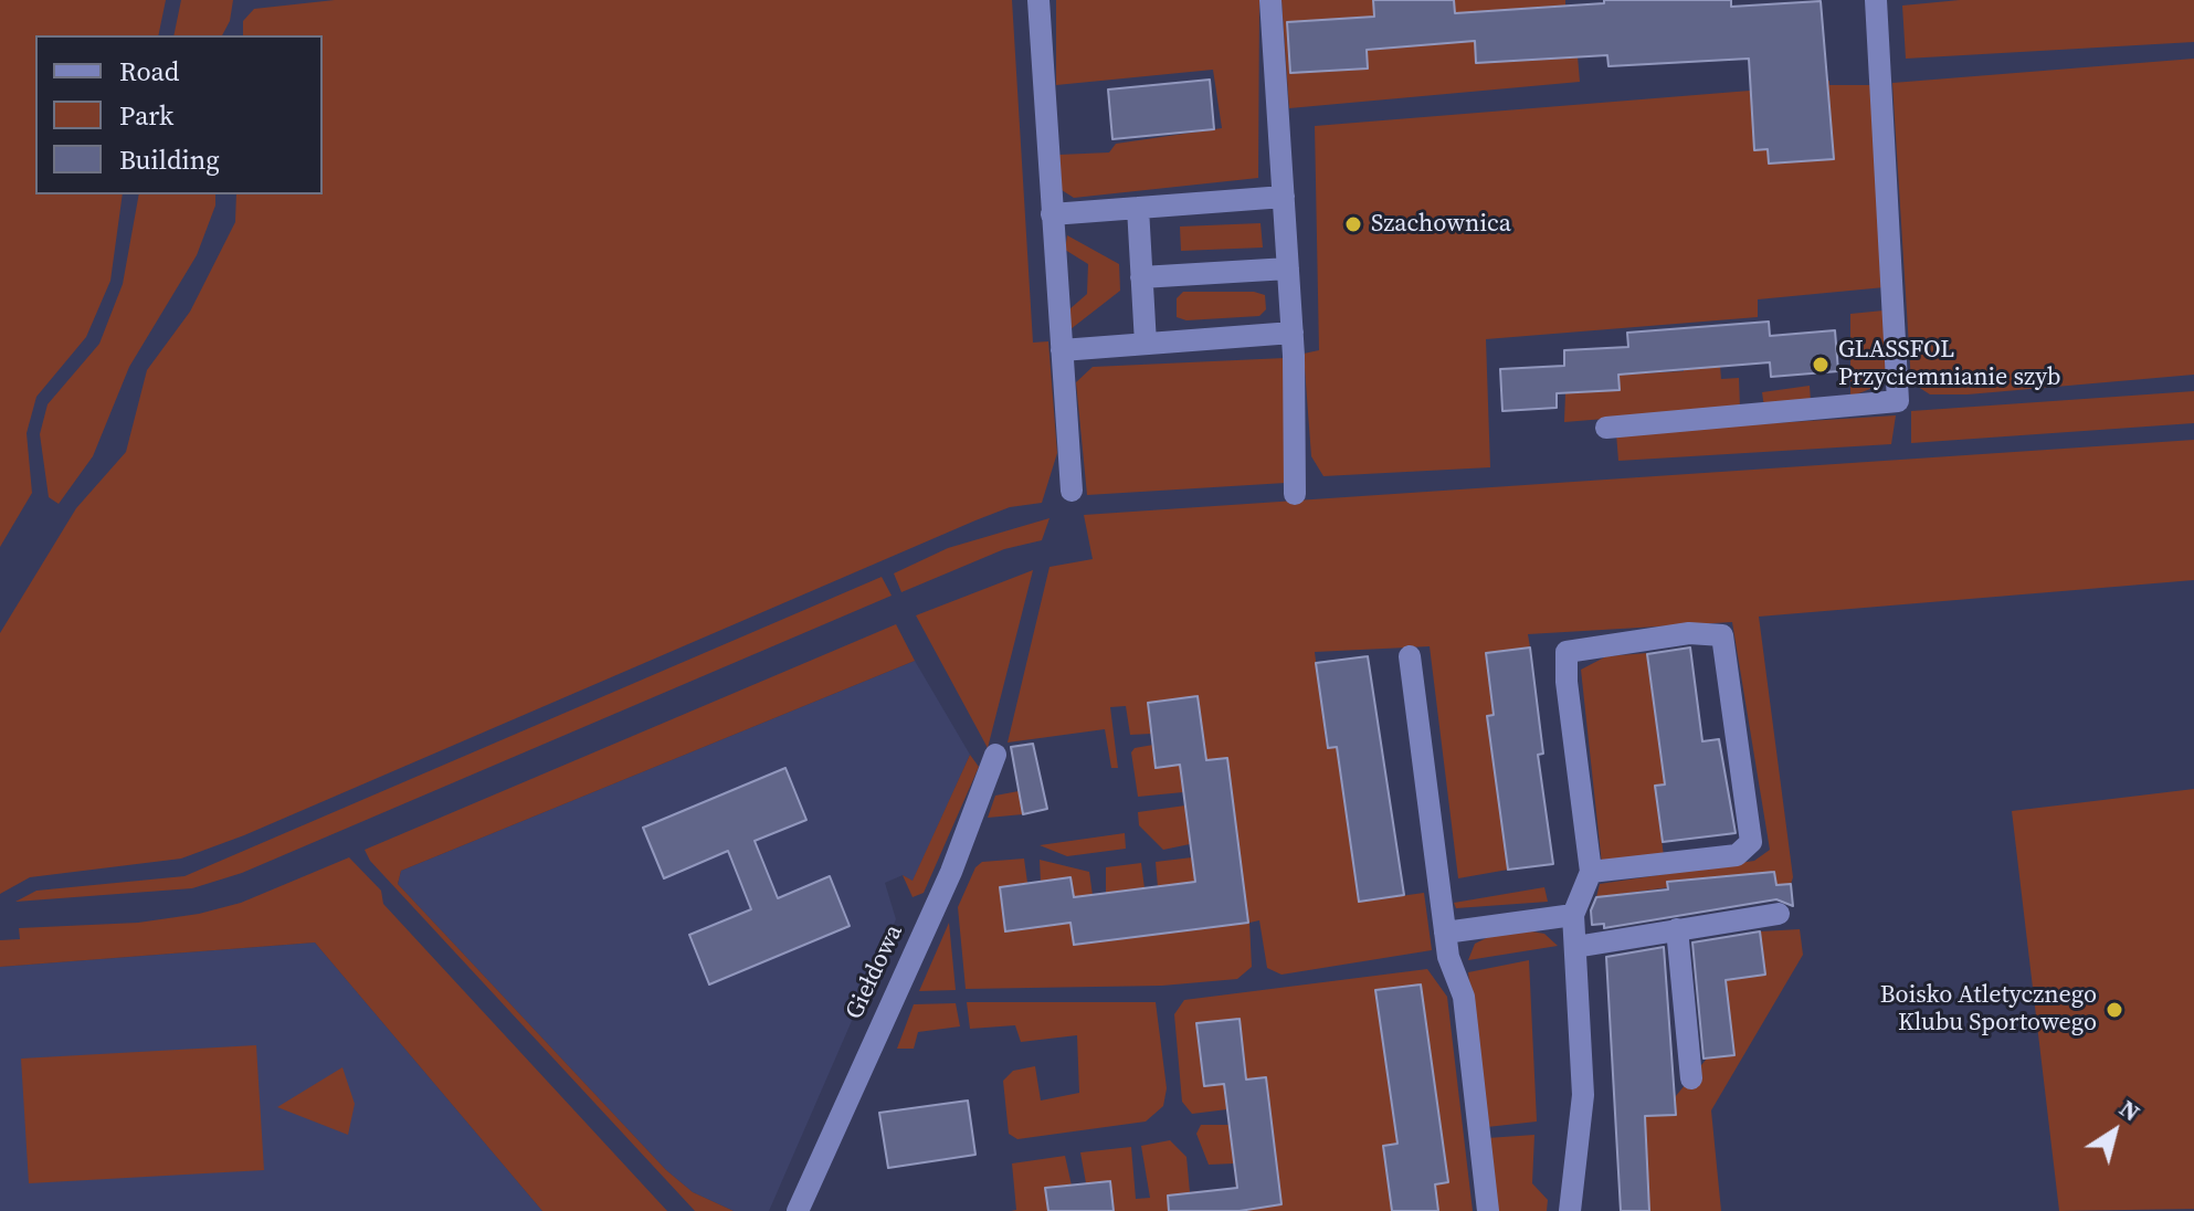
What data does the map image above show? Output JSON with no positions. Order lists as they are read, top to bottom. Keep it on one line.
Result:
{"streets":{"street":["Giełdowa"]},"places":["Szachownica","GLASSFOL Przyciemnianie szyb","Boisko Atletycznego Klubu Sportowego"],"legend":["Road","Park","Building"],"north":"top right"}
